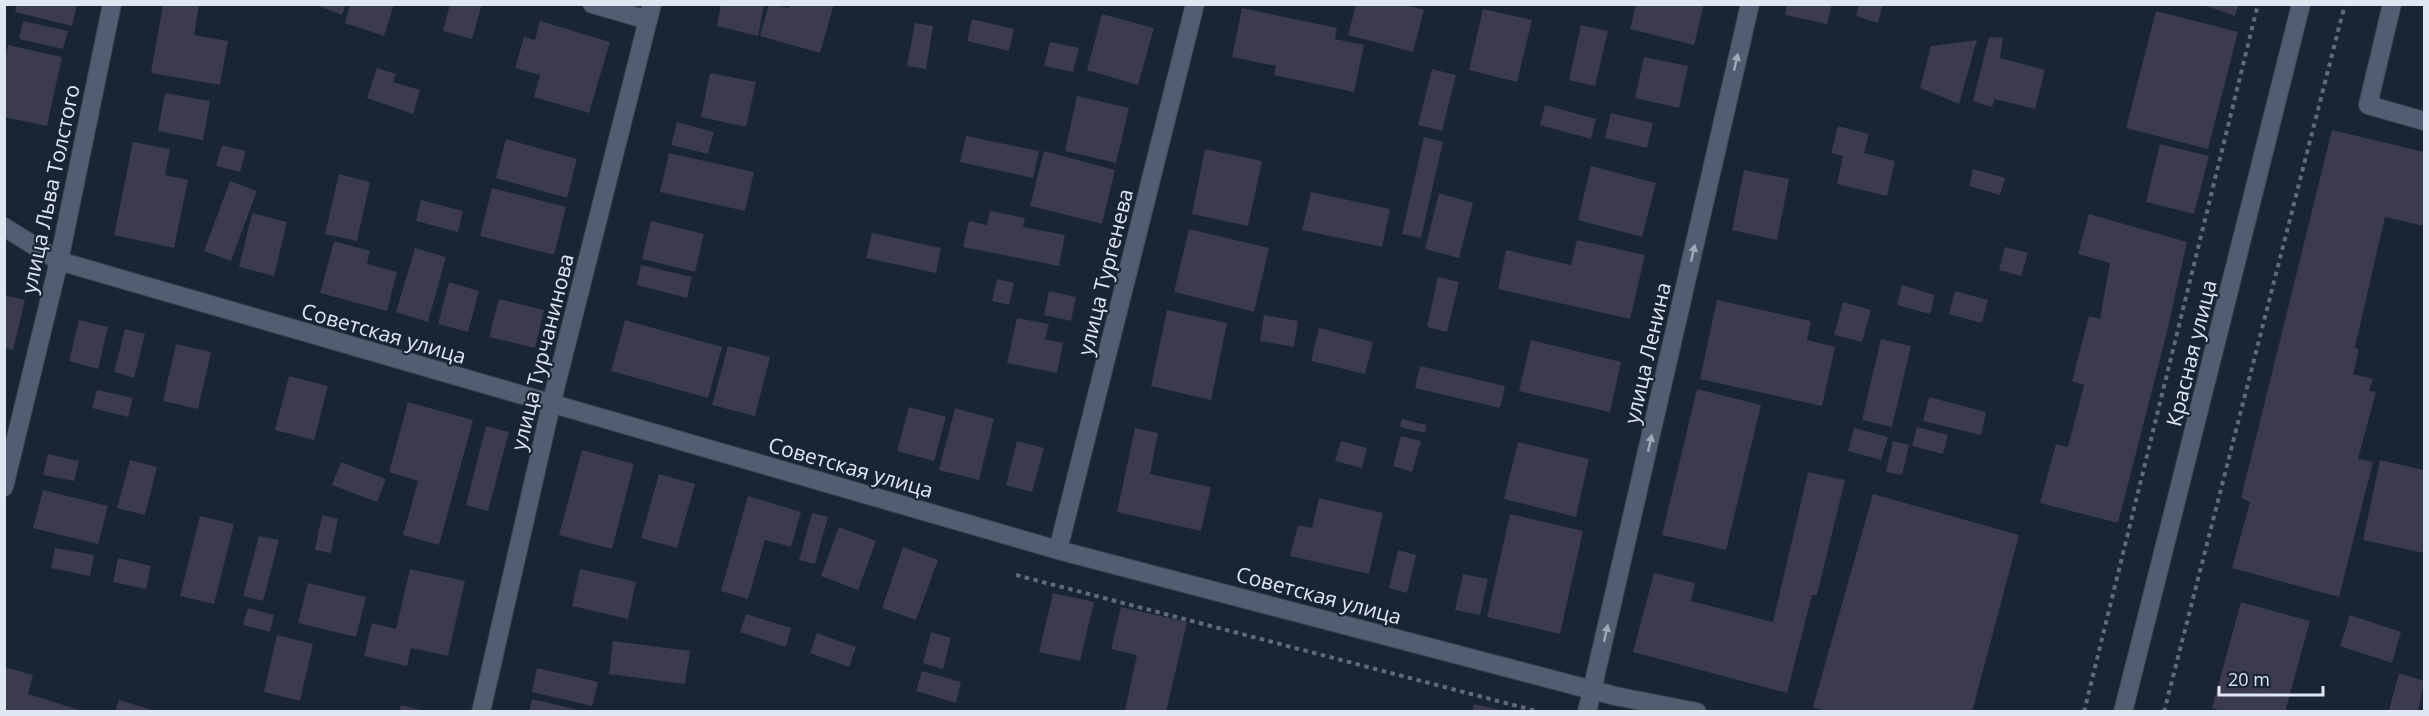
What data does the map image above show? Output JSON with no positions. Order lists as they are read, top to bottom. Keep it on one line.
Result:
{"streets":{"street":["улица Льва Толстого","улица Тургенева","Советская улица","улица Турчанинова","улица Ленина","Красная улица"]},"crossings":[["улица Льва Толстого","Советская улица"],["улица Тургенева","Советская улица"],["Советская улица","улица Турчанинова"],["Советская улица","улица Ленина"]],"one_way":["улица Ленина"],"scale_bar":"20 m"}
